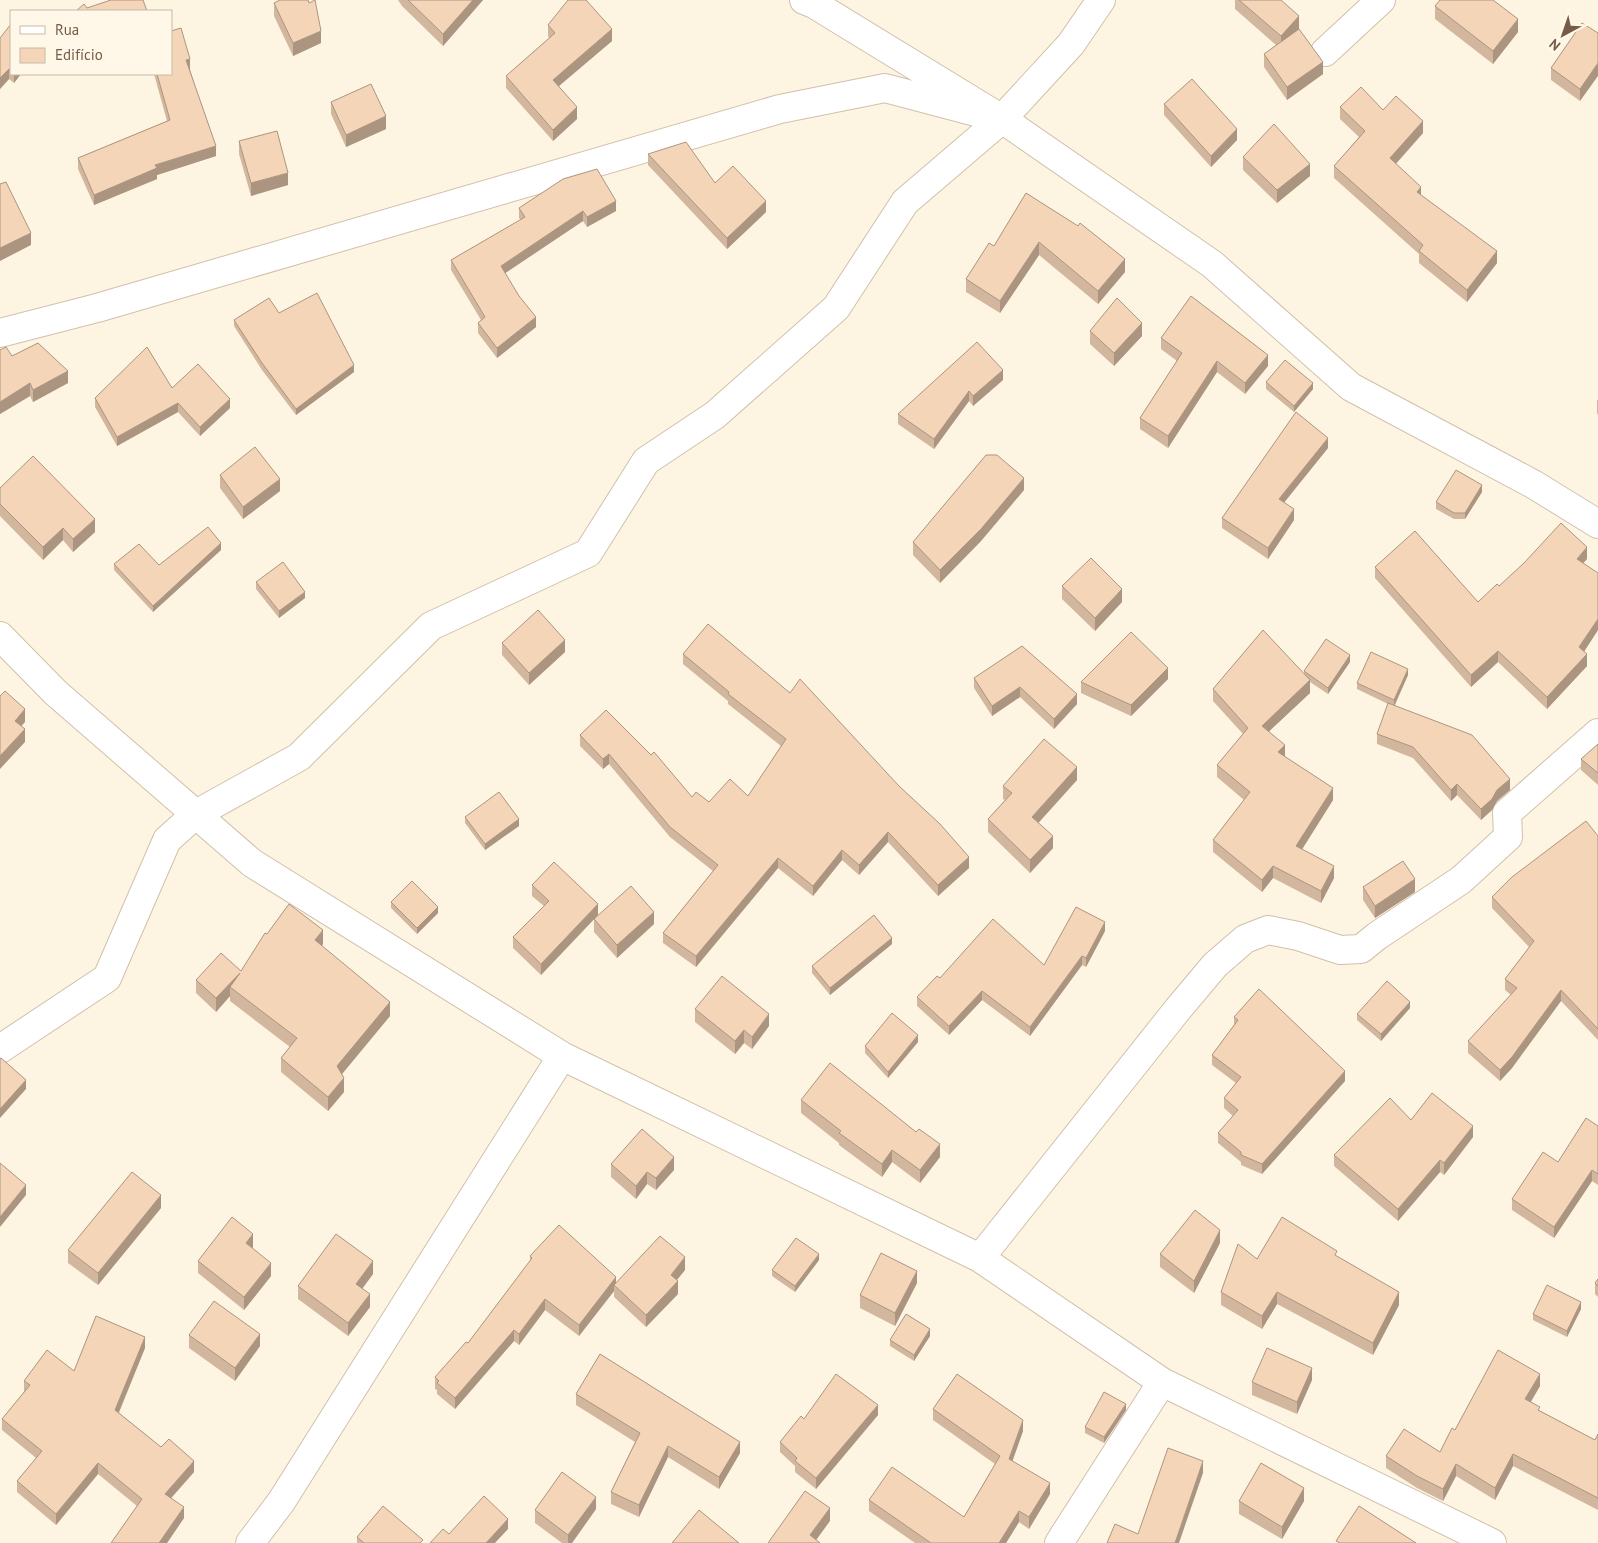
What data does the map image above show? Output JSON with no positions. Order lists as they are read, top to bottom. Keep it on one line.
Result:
{"legend":["Rua","Edifício"],"north":"bottom left"}
